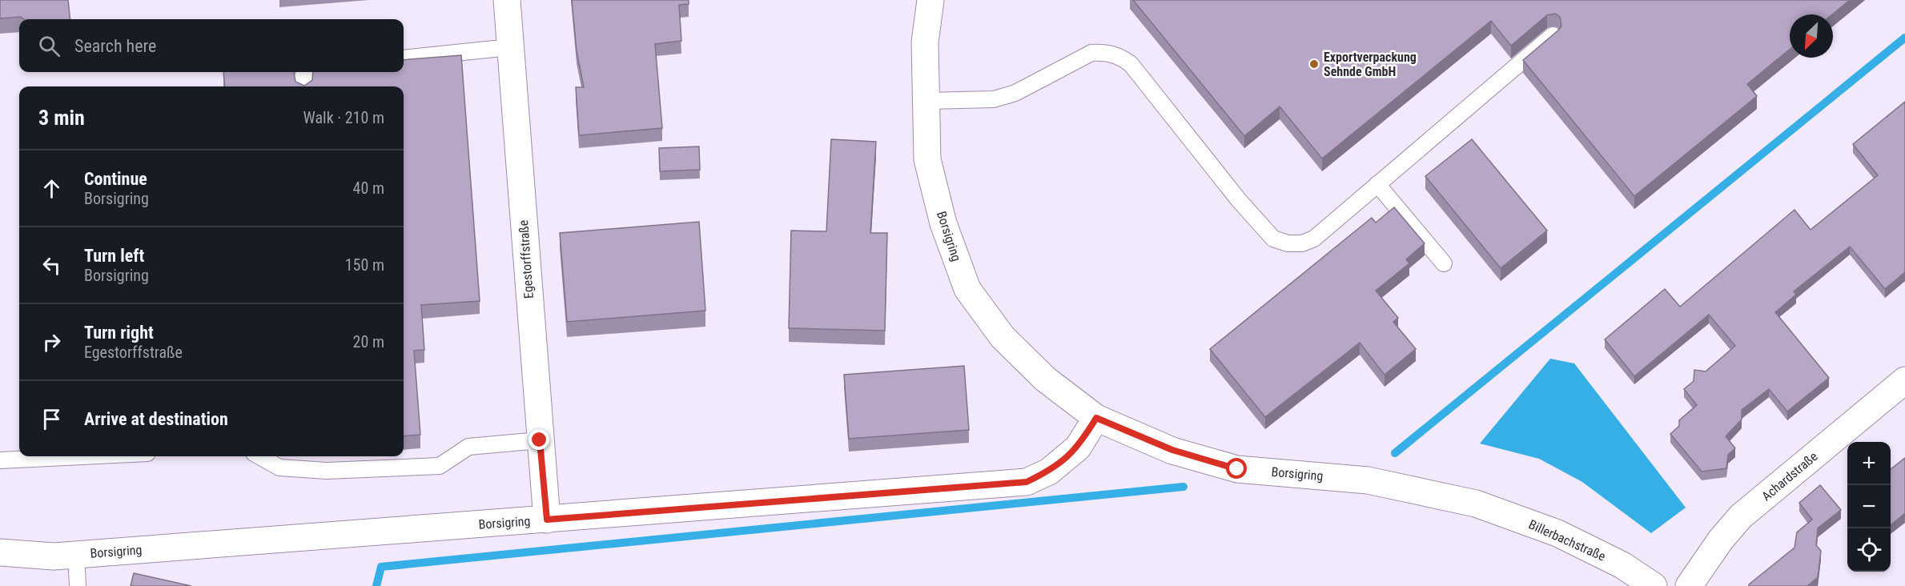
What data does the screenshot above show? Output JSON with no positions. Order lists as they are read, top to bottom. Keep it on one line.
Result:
{"streets":{"street":["Borsigring","Egestorffstraße","Achardstraße","Billerbachstraße"]},"crossings":[["Borsigring","Egestorffstraße"],["Borsigring","Billerbachstraße"]],"places":["Exportverpackung Sehnde GmbH"],"north":"bottom left","page":{"search":"Search here","heading":["3 min","Walk · 210 m"],"list":[["Continue","Borsigring","40 m"],["Turn left","Borsigring","150 m"],["Turn right","Egestorffstraße","20 m"],"Arrive at destination"],"map_buttons":["+","−"]}}
